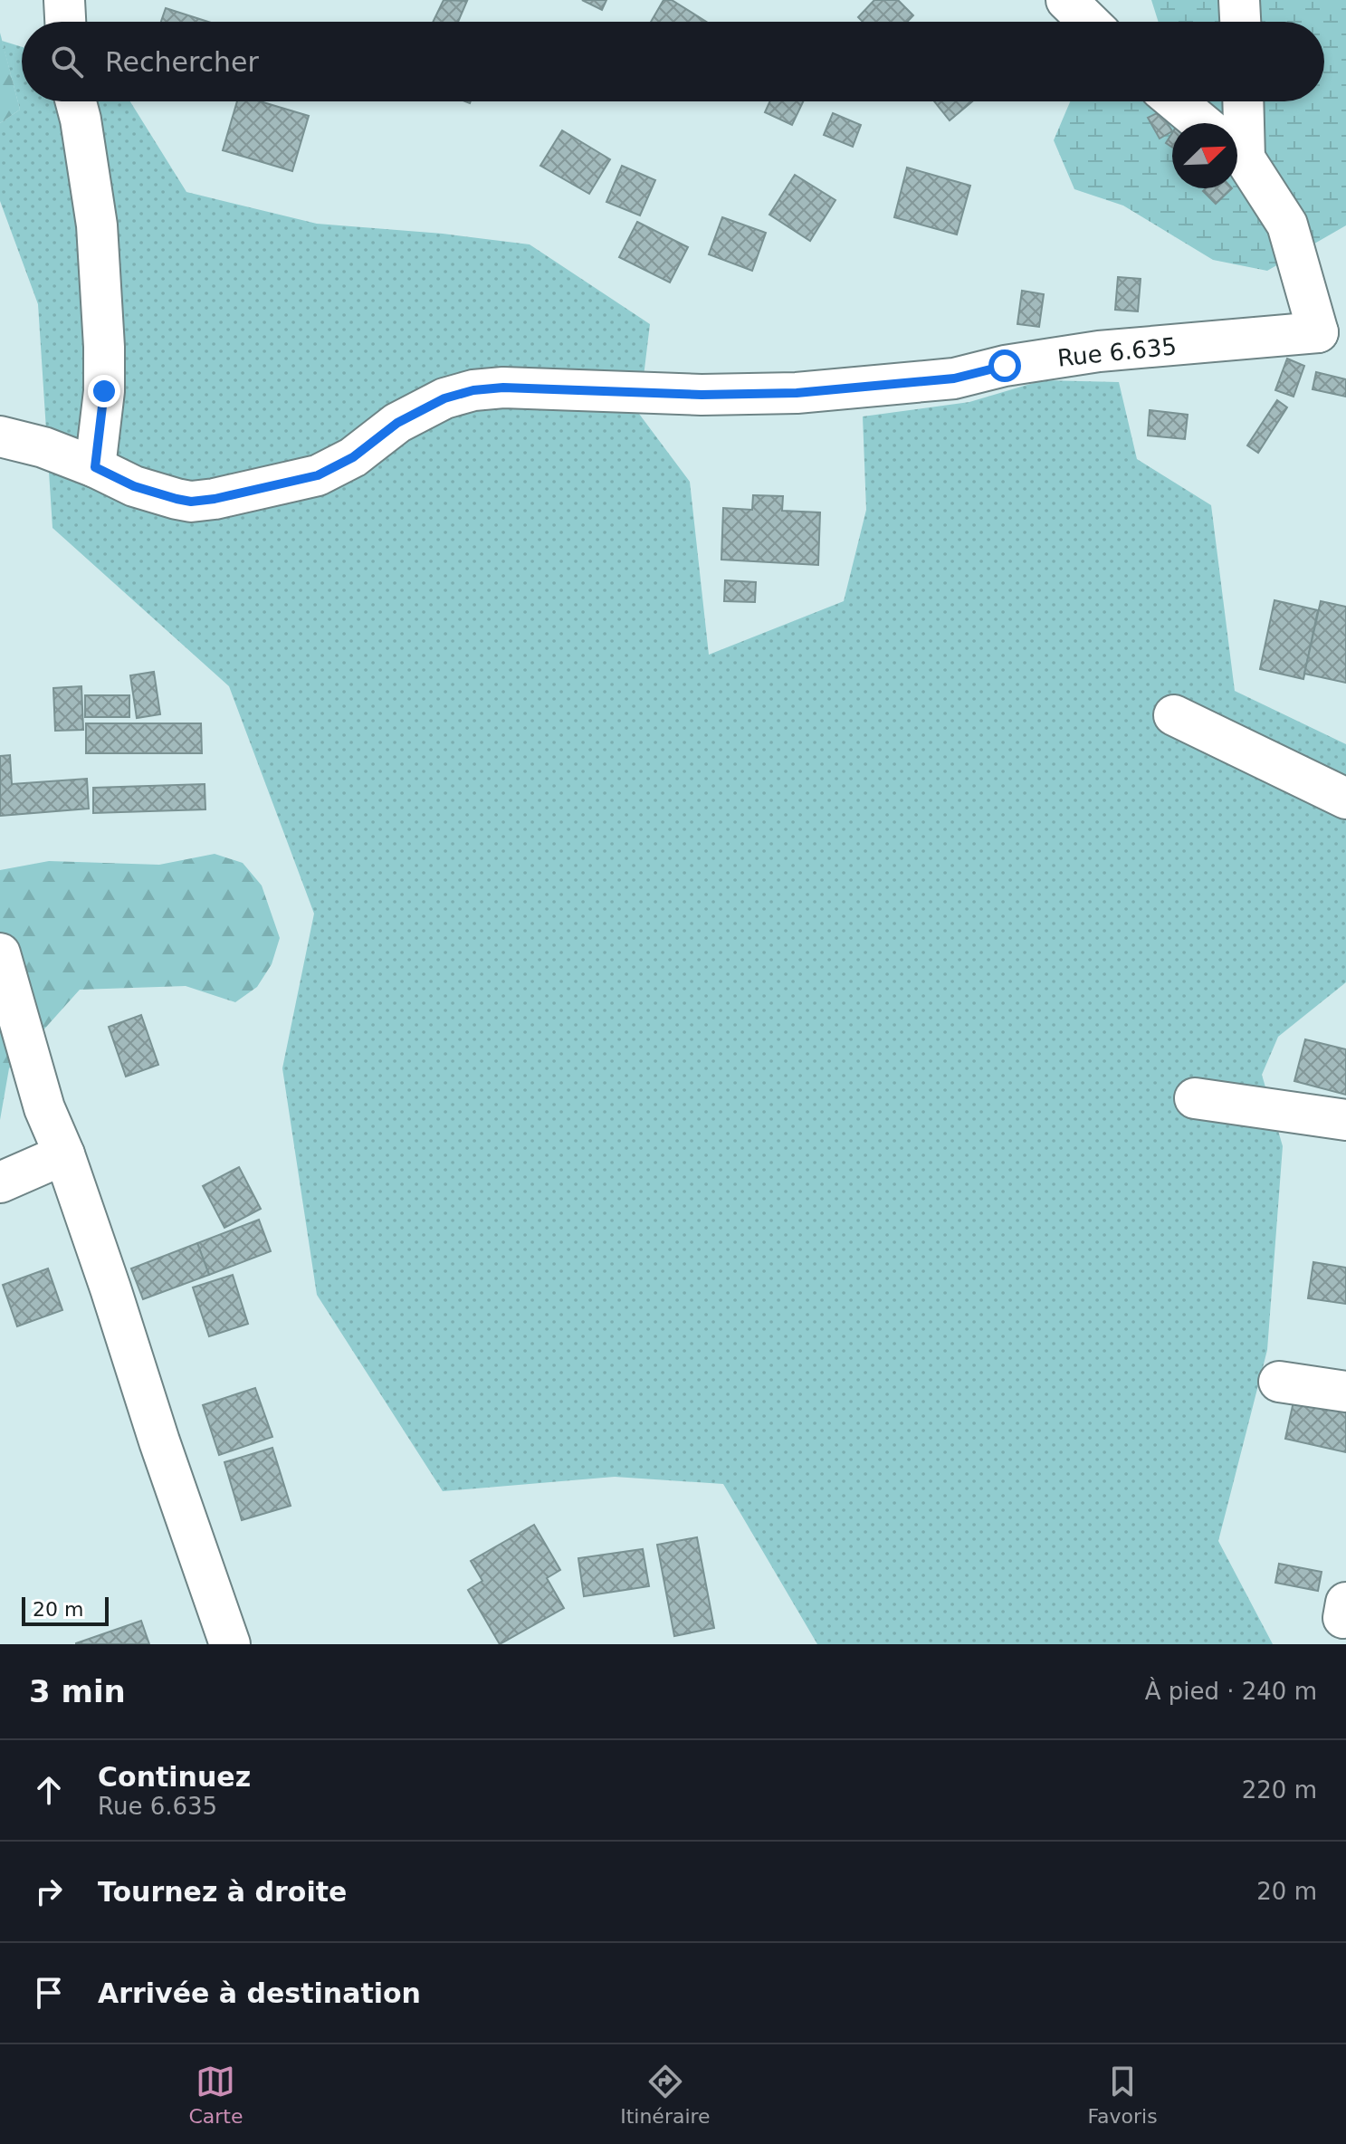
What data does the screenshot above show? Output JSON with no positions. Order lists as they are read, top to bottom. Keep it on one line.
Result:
{"streets":{"street":["Rue 6.635"]},"scale_bar":"20 m","north":"top right","page":{"search":"Rechercher","scale":"20 m","heading":["3 min","À pied · 240 m"],"list":[["Continuez","Rue 6.635","220 m"],["Tournez à droite","20 m"],"Arrivée à destination"],"nav":["Carte","Itinéraire","Favoris"]}}
